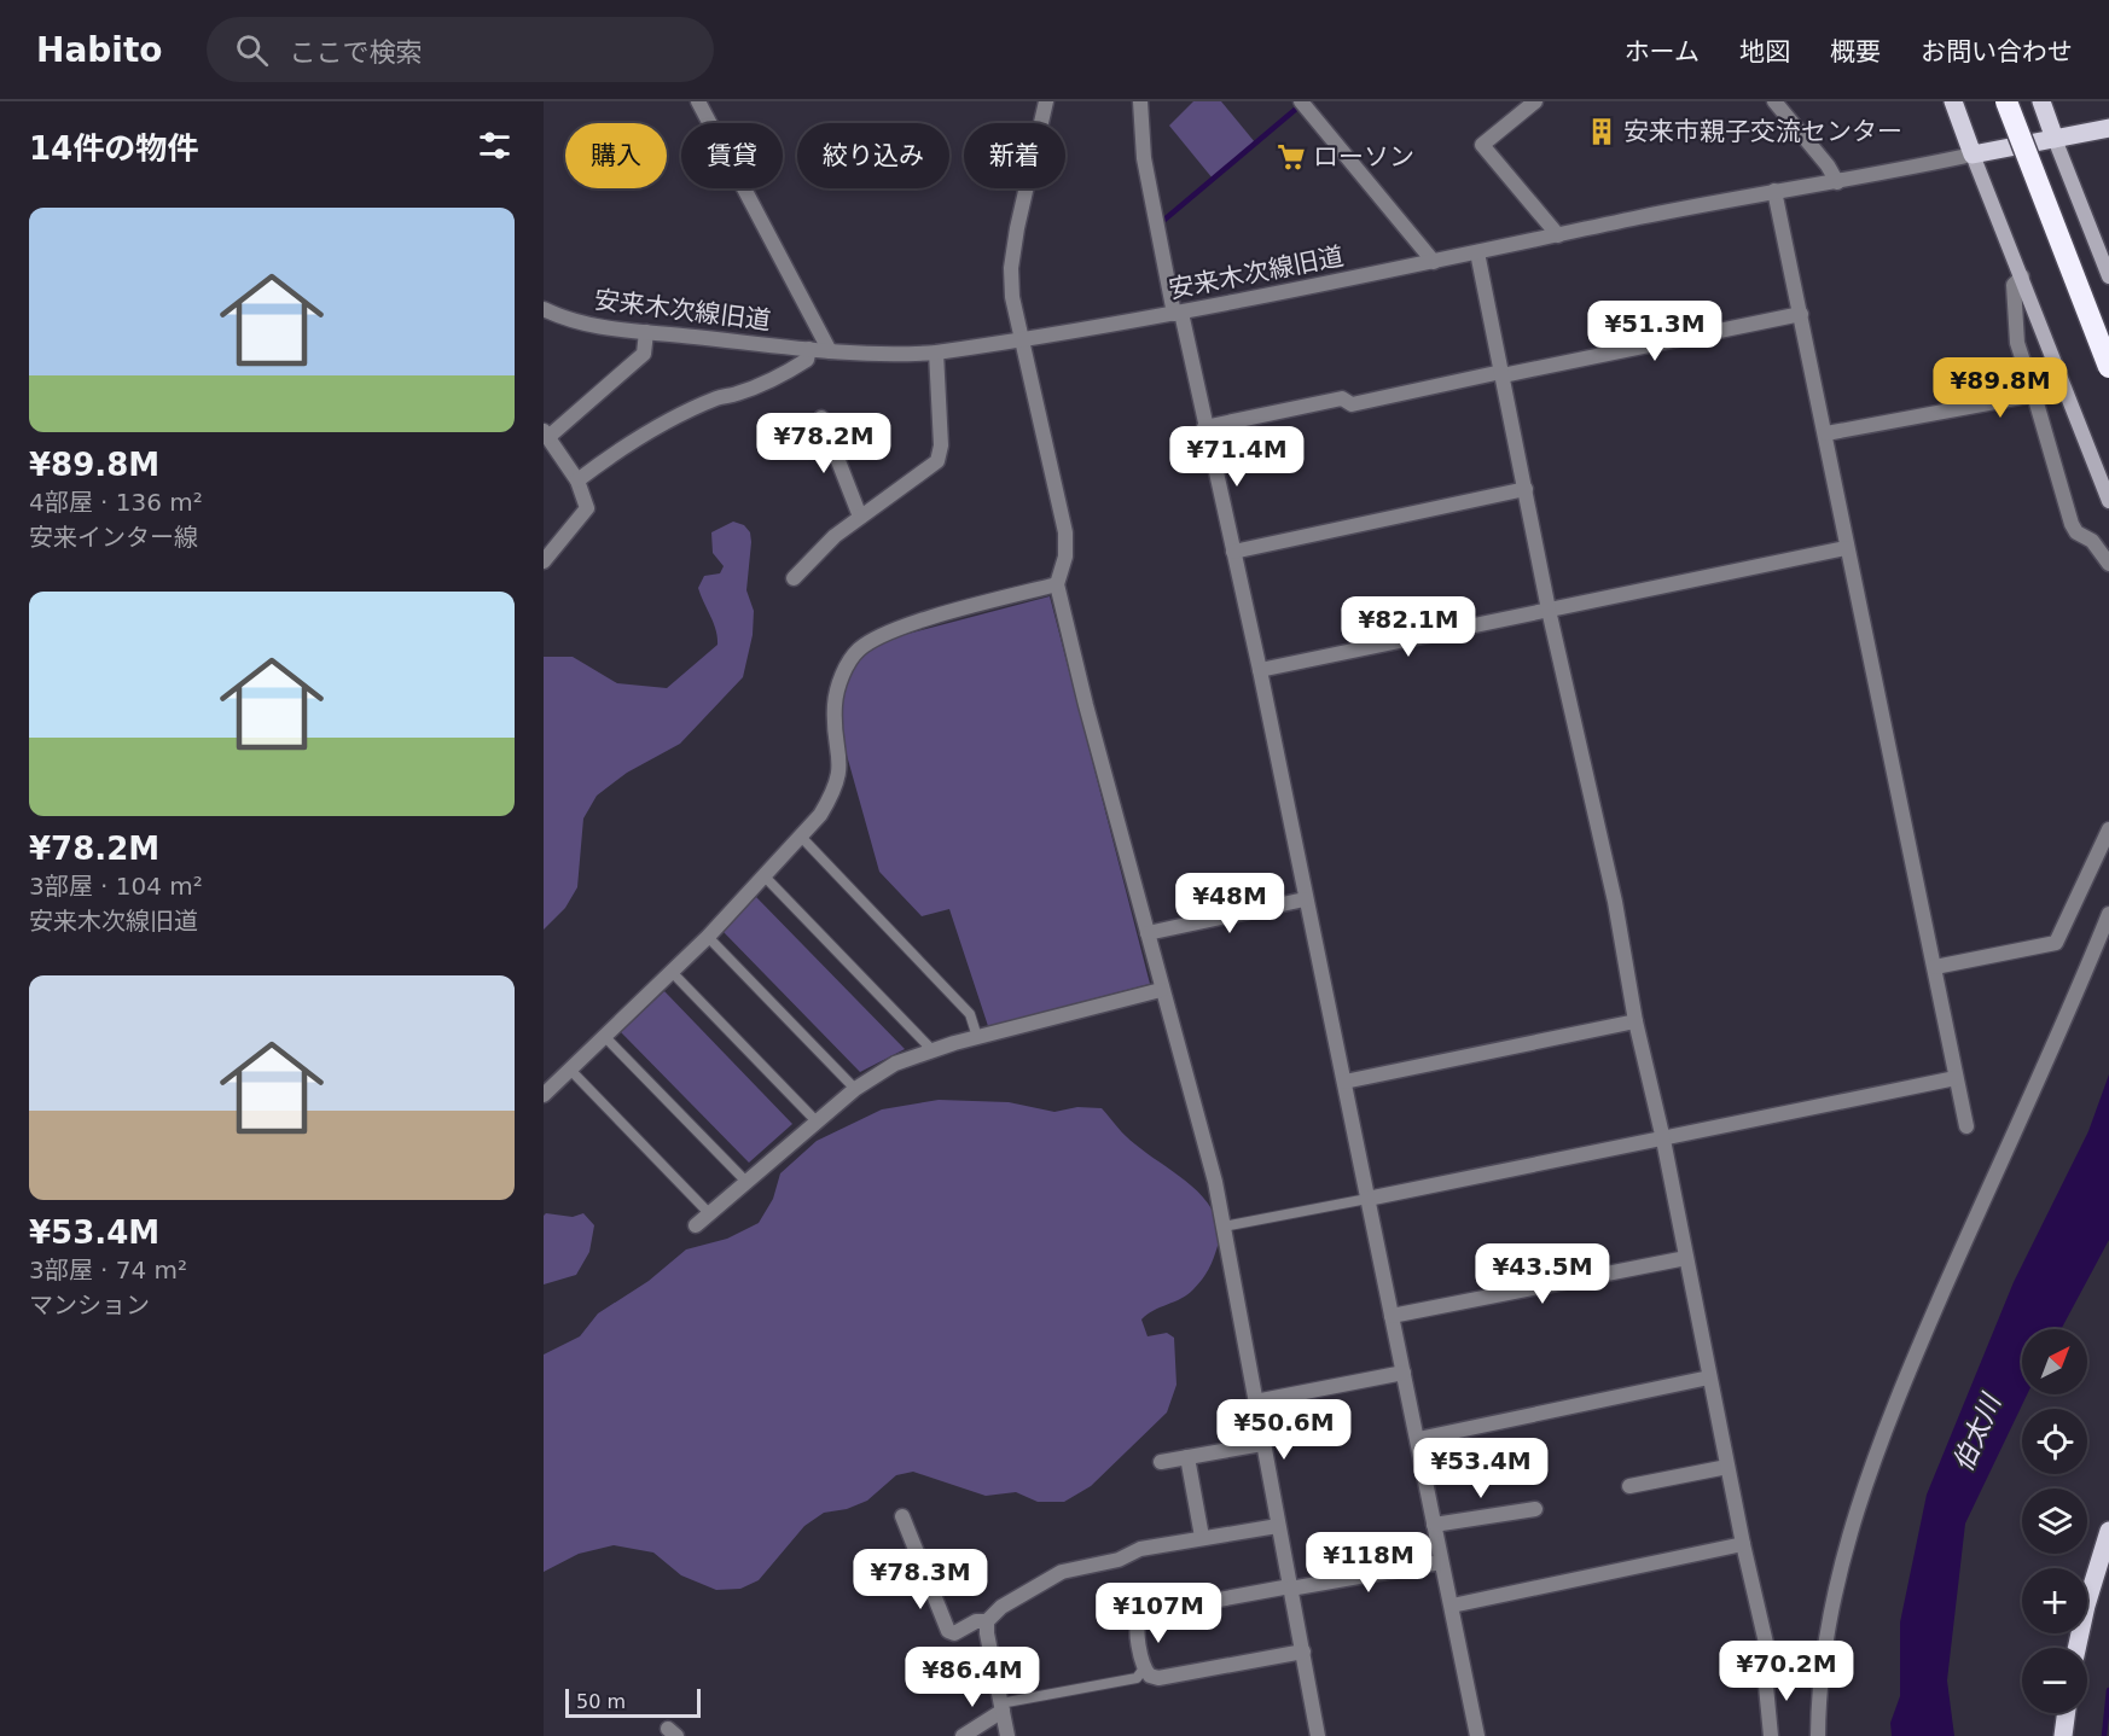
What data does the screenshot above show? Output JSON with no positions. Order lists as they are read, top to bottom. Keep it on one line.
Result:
{"streets":{"street":["安来木次線旧道"]},"water":["伯太川"],"places":{"building":["安来市親子交流センター"],"supermarket":["ローソン"]},"scale_bar":"50 m","north":"top right","page":{"header":"Habito","search":"ここで検索","nav":["ホーム","地図","概要","お問い合わせ"],"heading":"14件の物件","chip":["購入","賃貸","絞り込み","新着"],"list":[{"name":"¥89.8M","note":"4部屋 · 136 m² · 安来インター線"},{"name":"¥78.2M","note":"3部屋 · 104 m² · 安来木次線旧道"},{"name":"¥53.4M","note":"3部屋 · 74 m² · マンション"}],"price":["¥51.3M","¥89.8M","¥78.2M","¥71.4M","¥82.1M","¥48M","¥43.5M","¥50.6M","¥53.4M","¥118M","¥78.3M","¥107M","¥70.2M","¥86.4M"],"map_buttons":["+","−"],"scale":"50 m"}}
